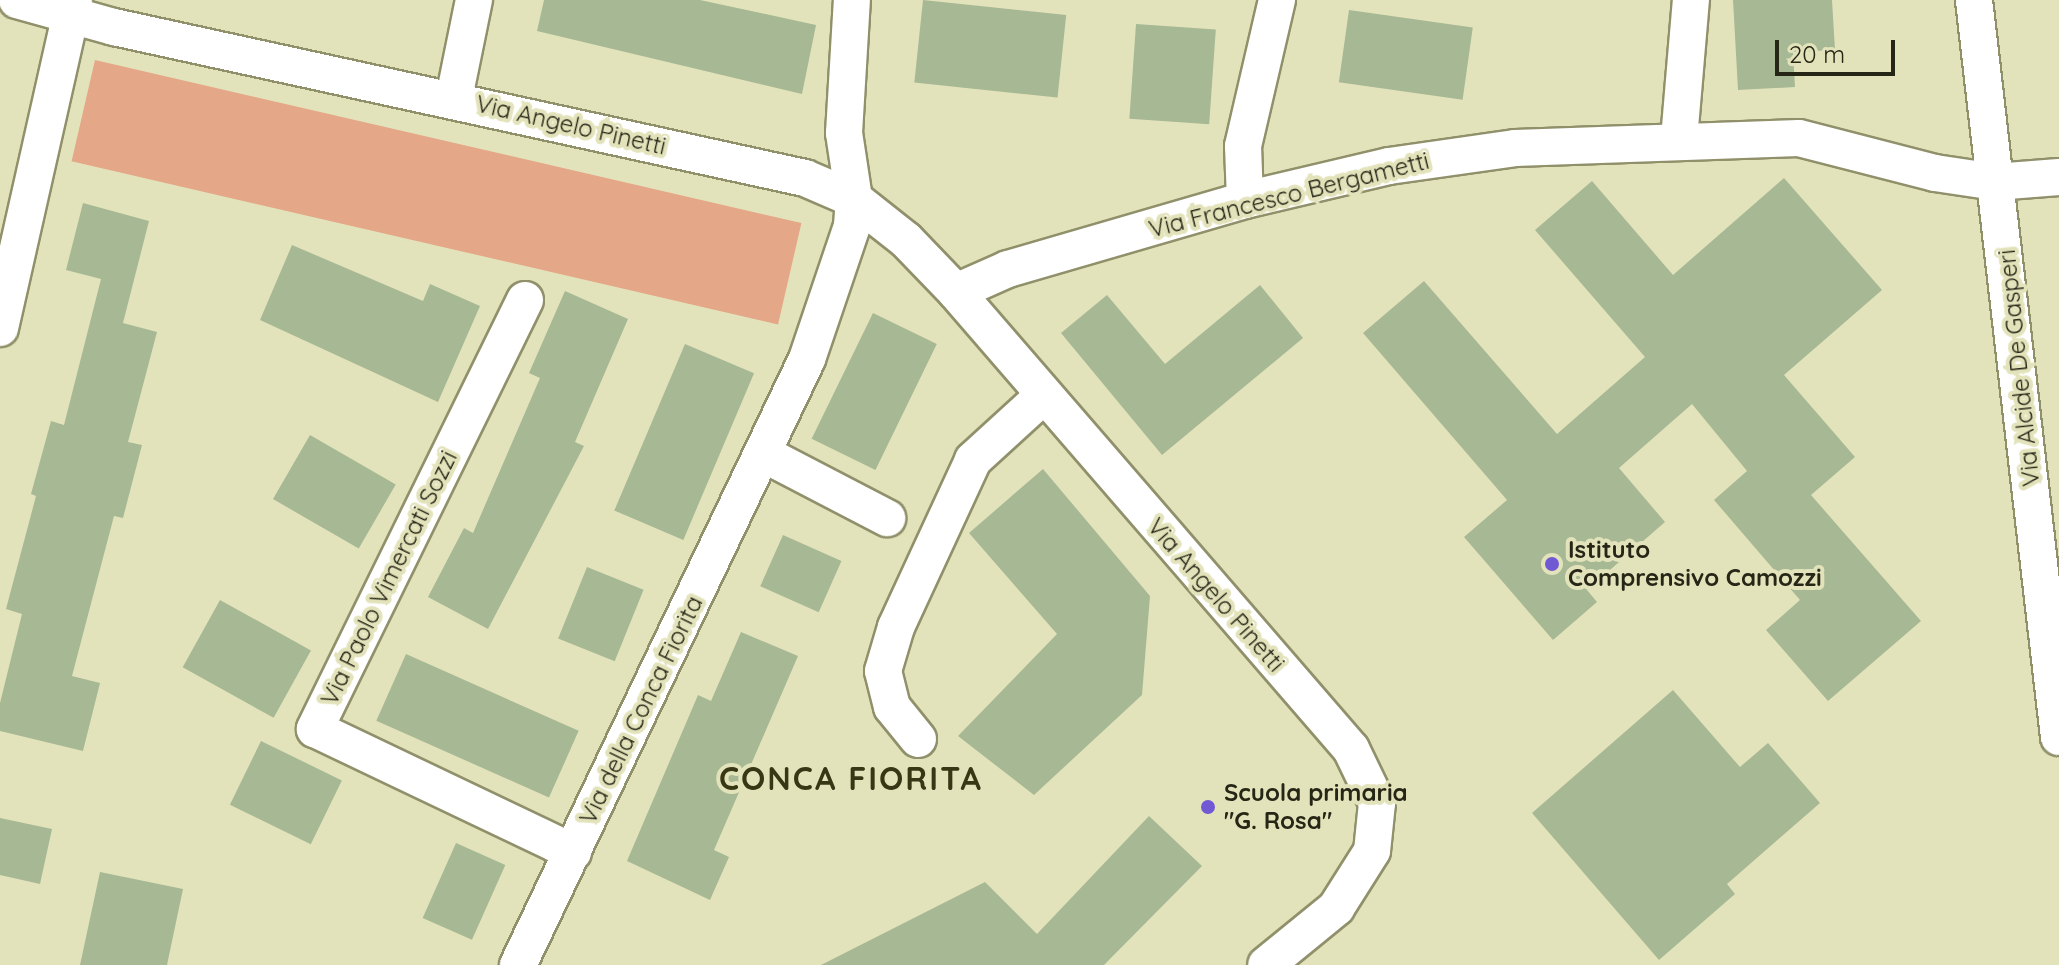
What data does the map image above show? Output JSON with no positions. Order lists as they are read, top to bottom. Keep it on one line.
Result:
{"streets":{"street":["Via Angelo Pinetti","Via Francesco Bergametti","Via Alcide De Gasperi","Via Paolo Vimercati Sozzi","Via della Conca Fiorita"]},"crossings":[["Via Angelo Pinetti","Via Francesco Bergametti"],["Via Angelo Pinetti","Via della Conca Fiorita"],["Via Francesco Bergametti","Via Alcide De Gasperi"],["Via Paolo Vimercati Sozzi","Via della Conca Fiorita"]],"districts":["CONCA FIORITA"],"places":["Istituto Comprensivo Camozzi","Scuola primaria \"G. Rosa\""],"scale_bar":"20 m"}
